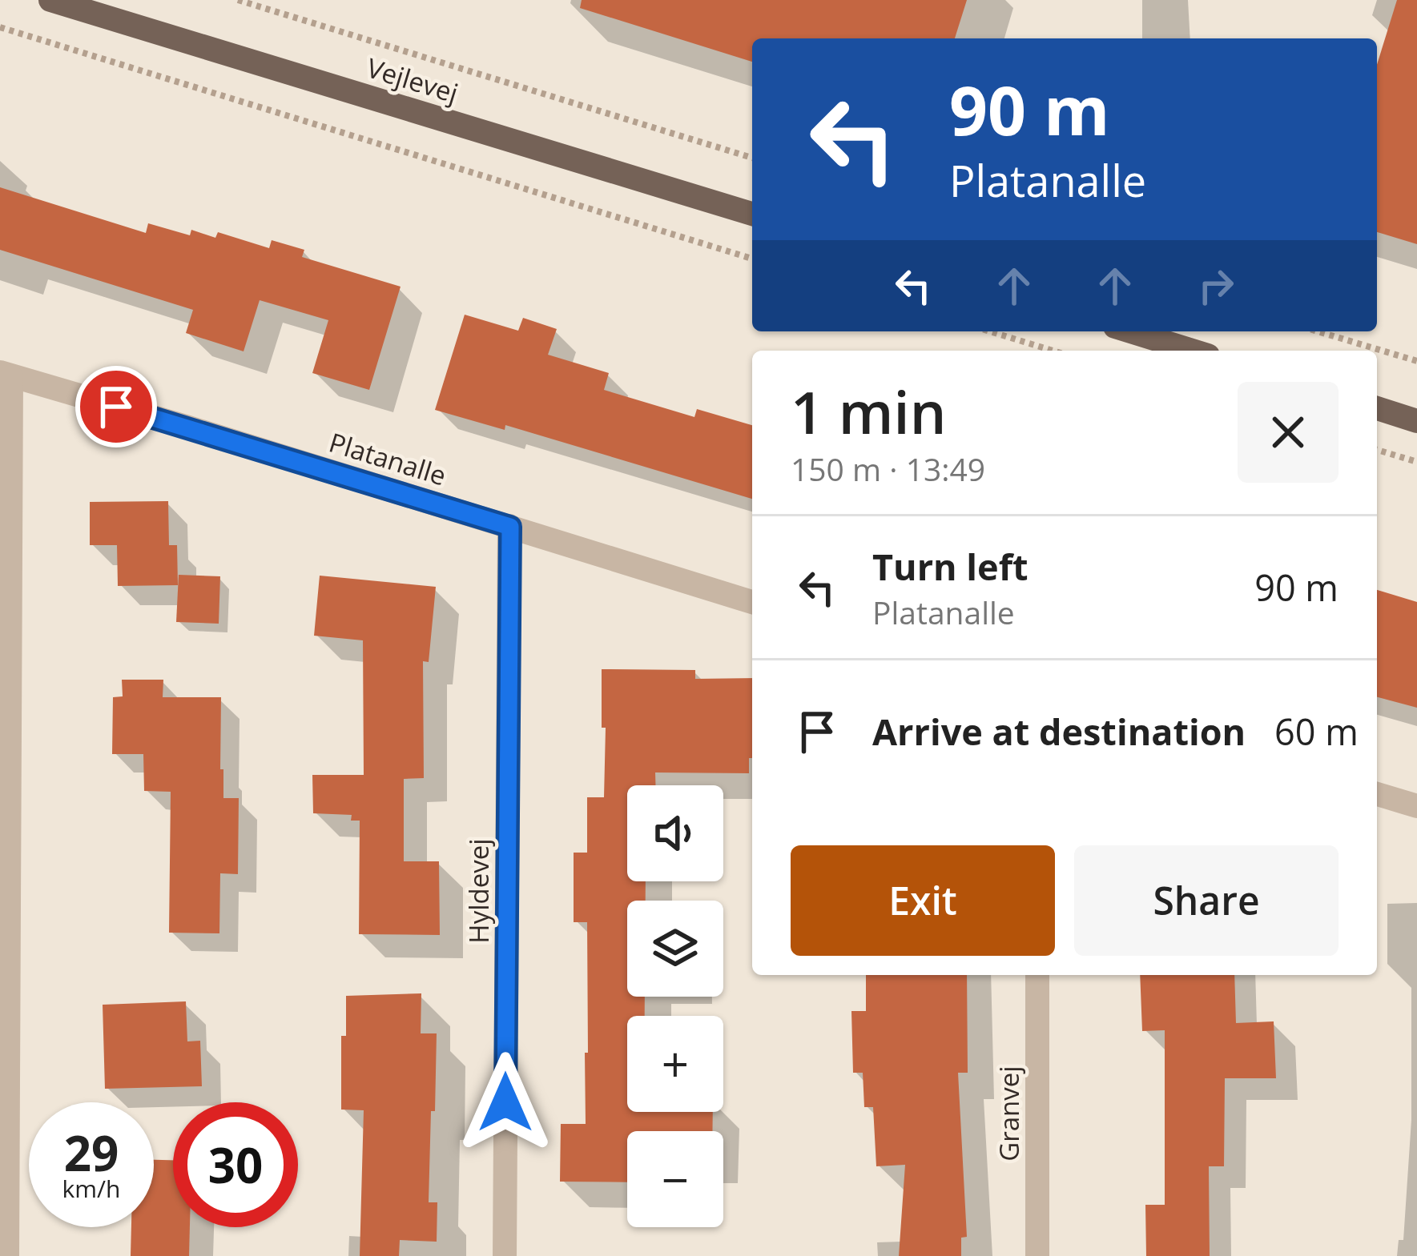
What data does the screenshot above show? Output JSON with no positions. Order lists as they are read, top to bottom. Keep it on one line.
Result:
{"streets":{"main road":["Vejlevej"],"street":["Platanalle","Hyldevej","Granvej"]},"crossings":[["Platanalle","Hyldevej"]],"page":{"turn":["90 m","Platanalle"],"heading":["1 min","150 m · 13:49"],"list":[{"name":"Turn left","note":"Platanalle","value":"90 m"},{"name":"Arrive at destination","value":"60 m"}],"map_buttons":["+","−"],"buttons":["Exit","Share"],"speed":"29 km/h","limit":"30"}}
